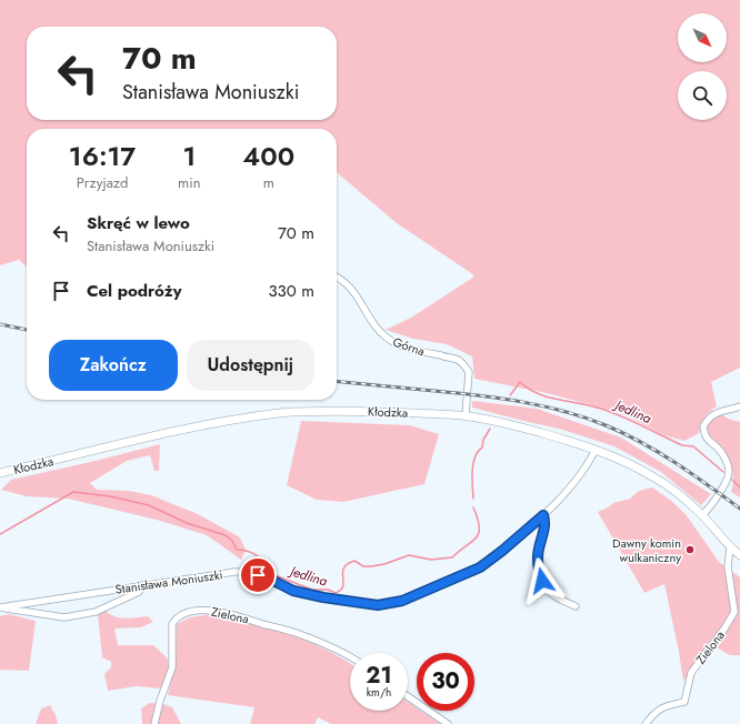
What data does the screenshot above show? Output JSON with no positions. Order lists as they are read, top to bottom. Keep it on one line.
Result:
{"streets":{"main road":["Kłodzka"],"street":["Górna","Stanisława Moniuszki","Zielona"]},"crossings":[["Górna","Kłodzka"],["Kłodzka","Stanisława Moniuszki"],["Kłodzka","Zielona"]],"water":["Jedlina"],"places":["Dawny komin wulkaniczny"],"north":"bottom right","page":{"turn":["70 m","Stanisława Moniuszki"],"eta":["16:17","Przyjazd","1","min","400","m"],"list":[{"name":"Skręć w lewo","note":"Stanisława Moniuszki","value":"70 m"},{"name":"Cel podróży","value":"330 m"}],"buttons":["Zakończ","Udostępnij"],"speed":"21 km/h","limit":"30"}}
